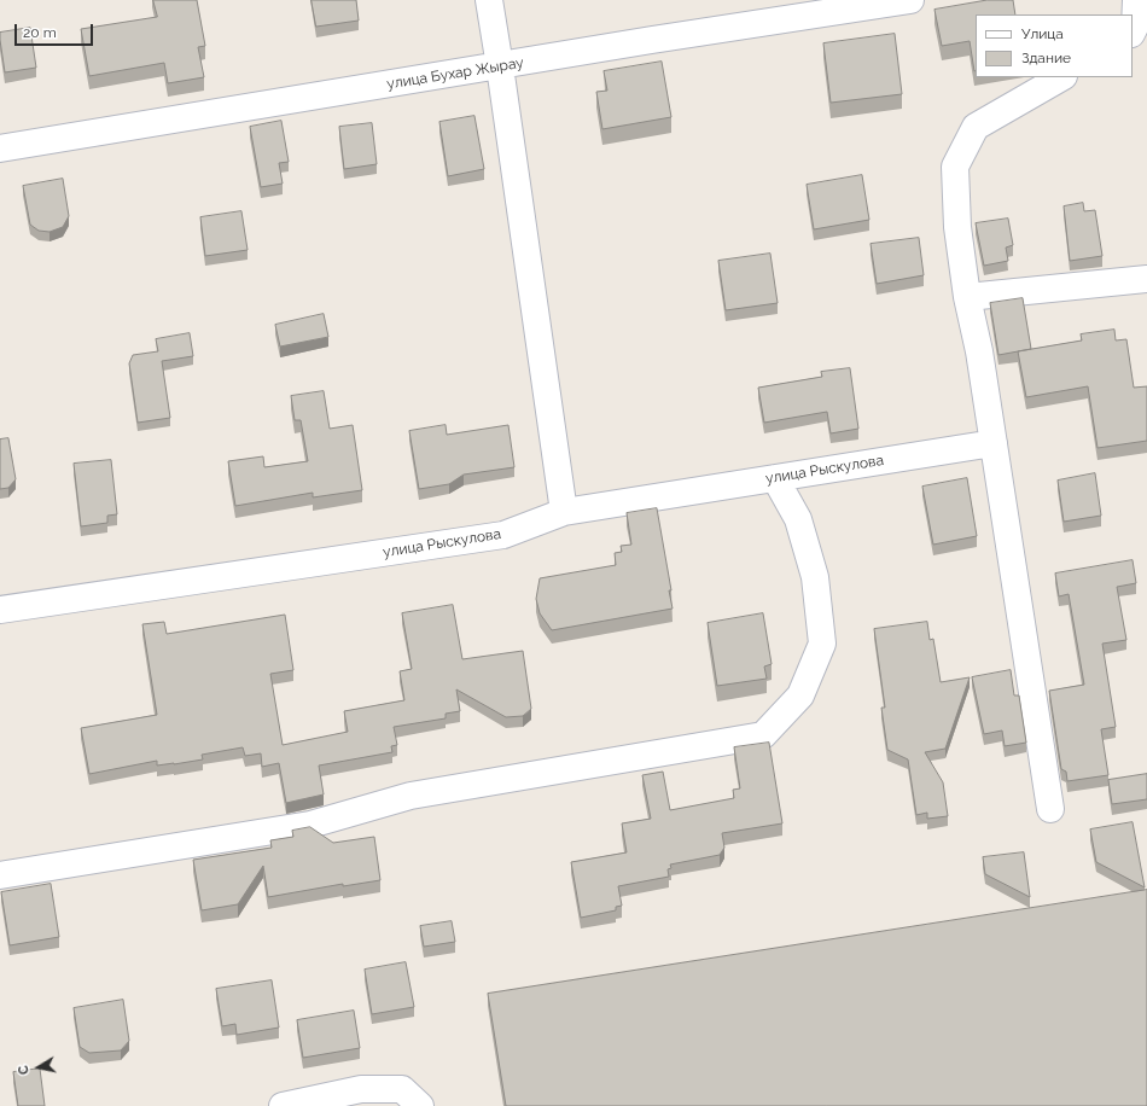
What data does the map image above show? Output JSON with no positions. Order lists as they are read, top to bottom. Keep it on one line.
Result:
{"streets":{"street":["улица Бухар Жырау","улица Рыскулова"]},"legend":["Улица","Здание"],"scale_bar":"20 m","north":"left"}
